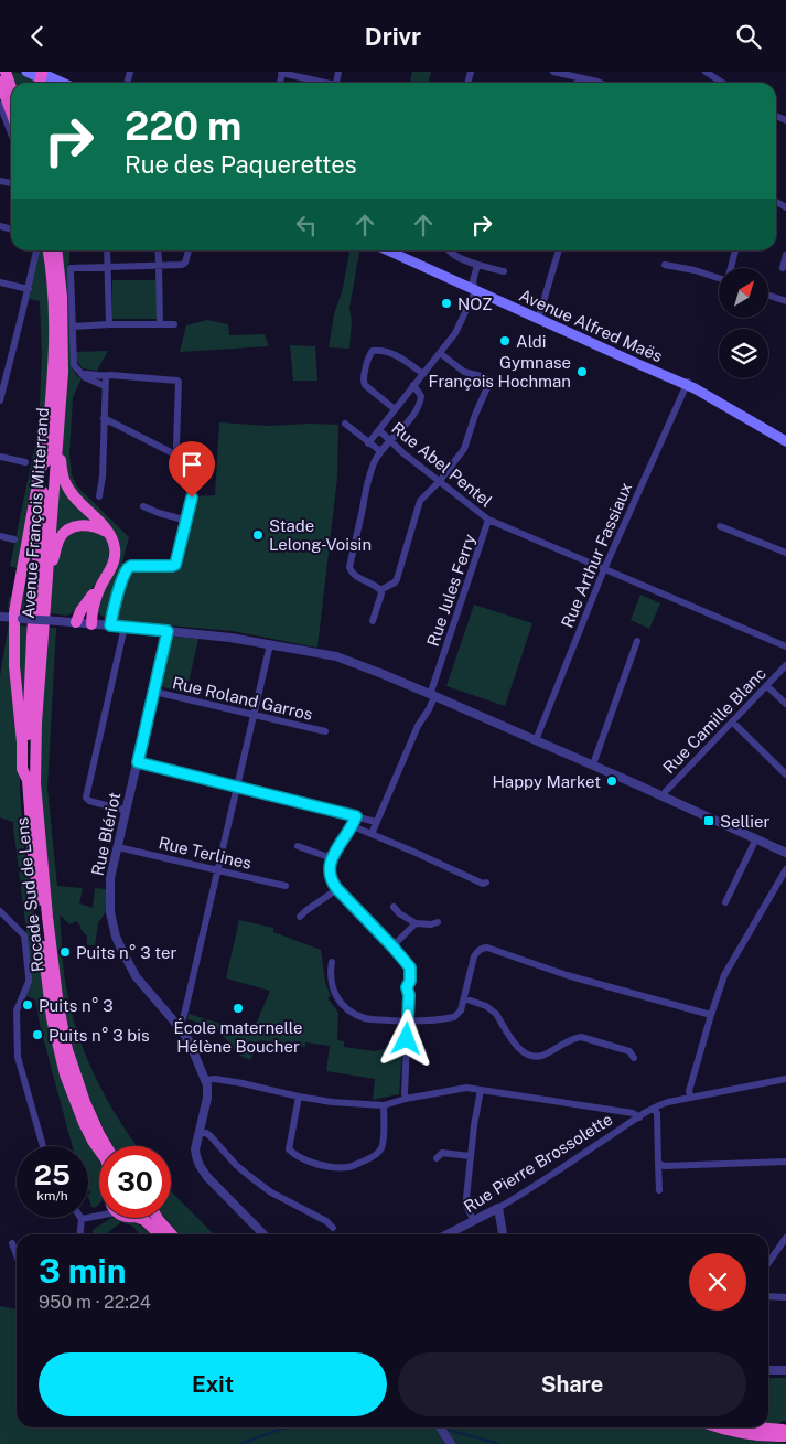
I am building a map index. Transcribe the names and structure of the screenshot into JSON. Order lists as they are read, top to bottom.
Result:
{
  "streets": {
    "highway": ["Avenue François Mitterrand", "Rocade Sud de Lens"],
    "main road": ["Avenue Alfred Maës"],
    "street": [
      "Rue Abel Pentel",
      "Rue Arthur Fassiaux",
      "Rue Jules Ferry",
      "Rue Roland Garros",
      "Rue Camille Blanc",
      "Rue Blériot",
      "Rue Terlines",
      "Rue Pierre Brossolette"
    ]
  },
  "crossings": [
    ["Avenue Alfred Maës", "Rue Arthur Fassiaux"],
    ["Rue Abel Pentel", "Rue Jules Ferry"],
    ["Avenue François Mitterrand", "Rocade Sud de Lens"],
    ["Rue Arthur Fassiaux", "Rue Jules Ferry"],
    ["Rue Roland Garros", "Rue Blériot"],
    ["Rue Blériot", "Rue Terlines"]
  ],
  "places": {
    "other": [
      "NOZ",
      "Aldi",
      "Gymnase François Hochman",
      "Stade Lelong-Voisin",
      "Happy Market",
      "Puits n° 3 ter",
      "Puits n° 3",
      "École maternelle Hélène Boucher",
      "Puits n° 3 bis"
    ],
    "transit": ["Sellier"]
  },
  "north": "top right",
  "page": {
    "header": "Drivr",
    "turn": ["220 m", "Rue des Paquerettes"],
    "speed": "25 km/h",
    "limit": "30",
    "heading": ["3 min", "950 m · 22:24"],
    "buttons": ["Exit", "Share"]
  }
}
